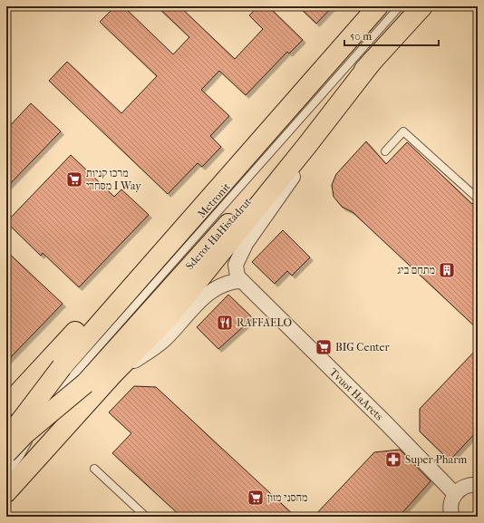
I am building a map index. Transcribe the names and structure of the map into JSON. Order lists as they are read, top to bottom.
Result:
{
  "streets": {
    "highway": ["Sderot HaHistadrut"],
    "street": ["Tvuot HaArets"],
    "lane": ["Metronit"]
  },
  "places": {
    "supermarket": ["מרכז קניות מסחרי I Way", "BIG Center", "מחסני מזון"],
    "building": ["מתחם ביג"],
    "restaurant": ["RAFFAELO"],
    "pharmacy": ["Super-Pharm"]
  },
  "scale_bar": "50 m"
}
